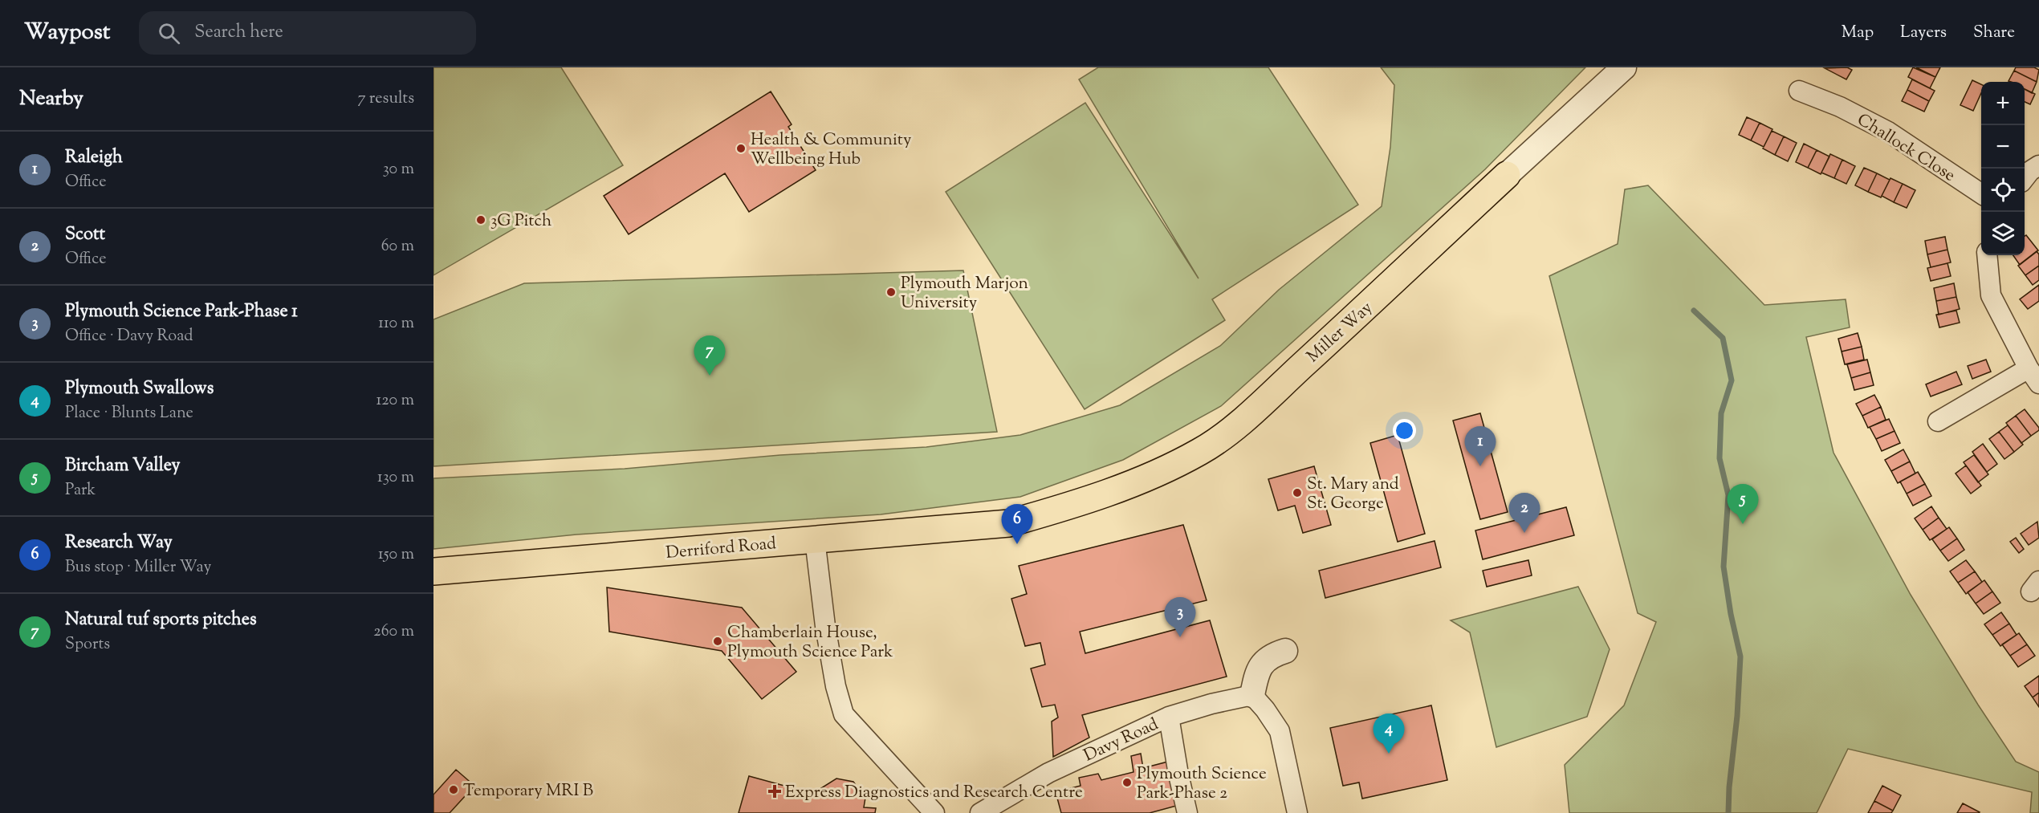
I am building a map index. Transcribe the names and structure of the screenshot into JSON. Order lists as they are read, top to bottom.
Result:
{
  "streets": {
    "main road": ["Miller Way", "Derriford Road"],
    "street": ["Challock Close", "Davy Road"]
  },
  "crossings": [
    ["Miller Way", "Derriford Road"]
  ],
  "places": {
    "other": [
      "Health & Community Wellbeing Hub",
      "3G Pitch",
      "Plymouth Marjon University",
      "St. Mary and St. George",
      "Chamberlain House, Plymouth Science Park",
      "Plymouth Science Park-Phase 2",
      "Temporary MRI B"
    ],
    "health": ["Express Diagnostics and Research Centre"]
  },
  "page": {
    "header": "Waypost",
    "search": "Search here",
    "nav": ["Map", "Layers", "Share"],
    "heading": ["Nearby", "7 results"],
    "map_buttons": ["+", "−"],
    "list": [
      {
        "mark": "1",
        "name": "Raleigh",
        "note": "Office",
        "value": "30 m"
      },
      {
        "mark": "2",
        "name": "Scott",
        "note": "Office",
        "value": "60 m"
      },
      {
        "mark": "3",
        "name": "Plymouth Science Park-Phase 1",
        "note": "Office · Davy Road",
        "value": "110 m"
      },
      {
        "mark": "4",
        "name": "Plymouth Swallows",
        "note": "Place · Blunts Lane",
        "value": "120 m"
      },
      {
        "mark": "5",
        "name": "Bircham Valley",
        "note": "Park",
        "value": "130 m"
      },
      {
        "mark": "6",
        "name": "Research Way",
        "note": "Bus stop · Miller Way",
        "value": "150 m"
      },
      {
        "mark": "7",
        "name": "Natural tuf sports pitches",
        "note": "Sports",
        "value": "260 m"
      }
    ],
    "pins": [
      "7",
      "1",
      "5",
      "2",
      "6",
      "3",
      "4"
    ]
  }
}
